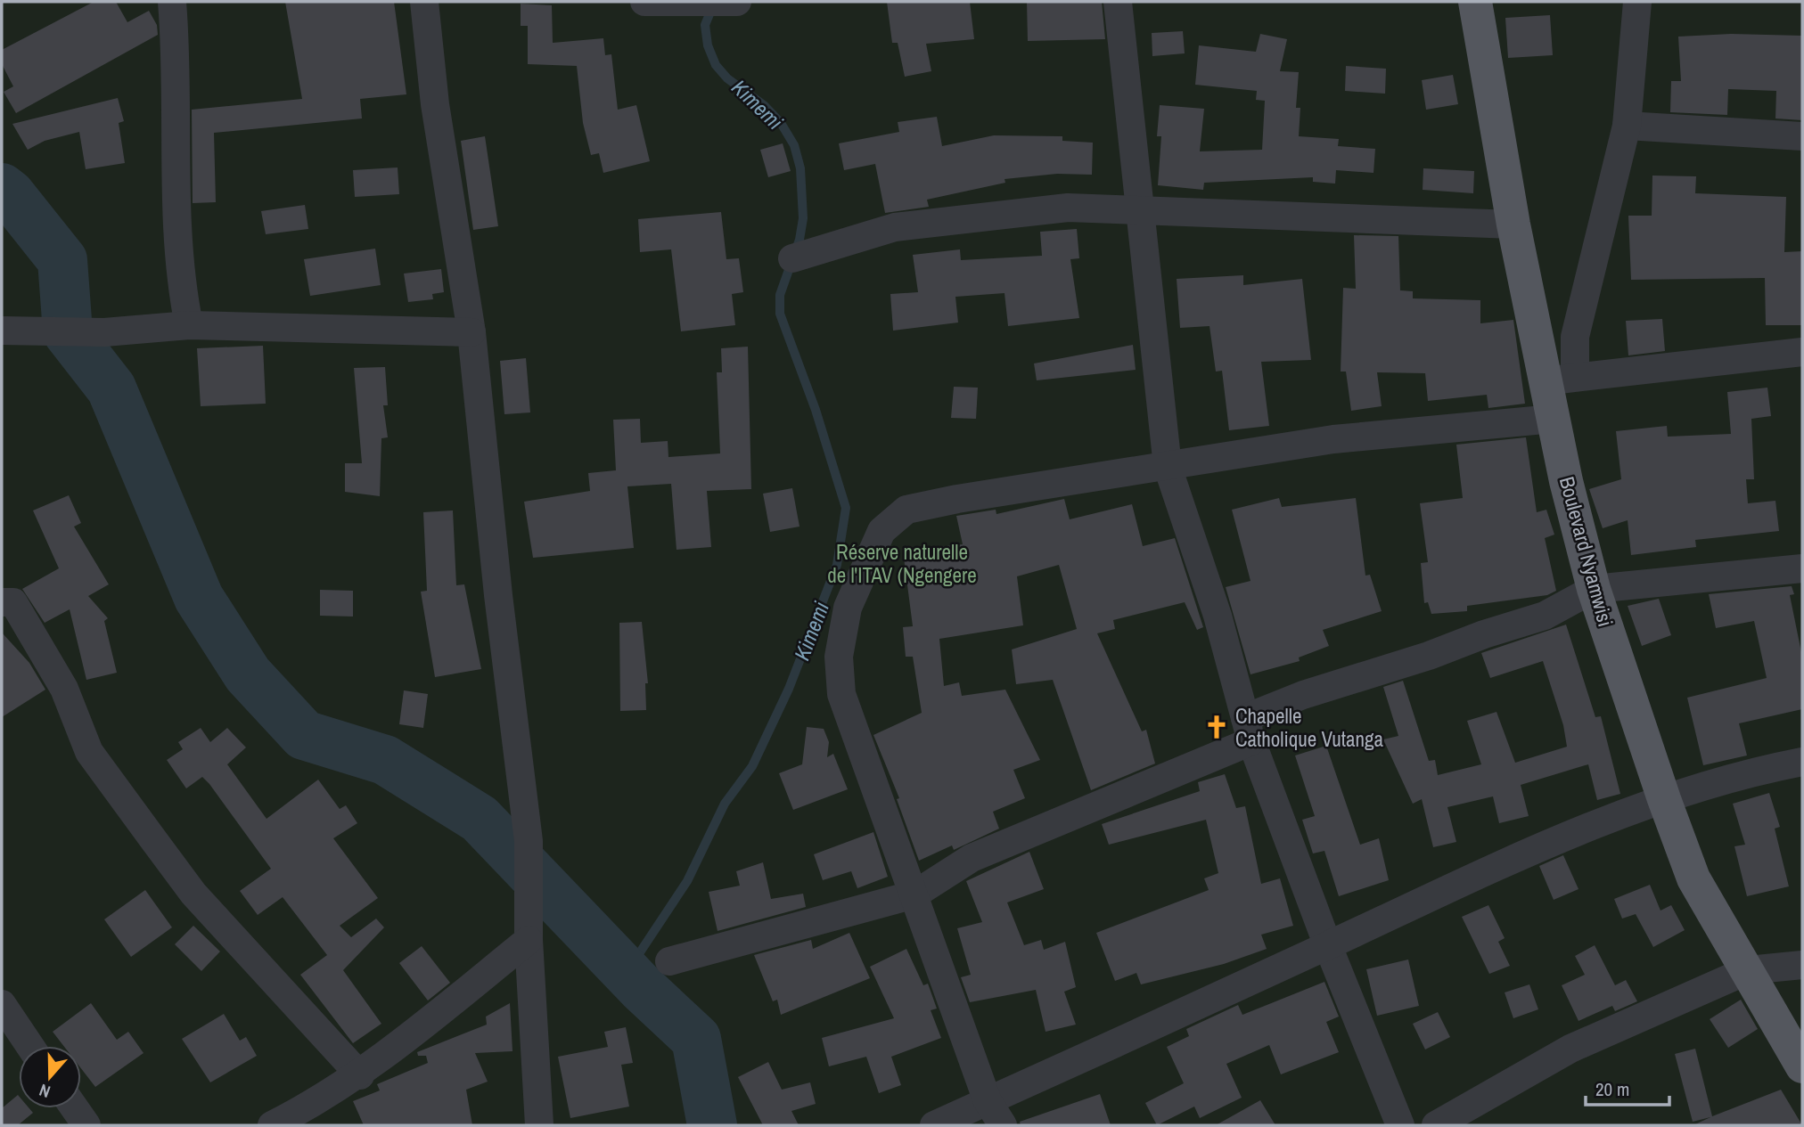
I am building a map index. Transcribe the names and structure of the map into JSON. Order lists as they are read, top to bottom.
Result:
{
  "streets": {
    "main road": ["Boulevard Nyamwisi"]
  },
  "water": ["Kimemi"],
  "parks": ["Réserve naturelle de l'ITAV (Ngengere"],
  "places": {
    "church": ["Chapelle Catholique Vutanga"]
  },
  "scale_bar": "20 m",
  "north": "bottom"
}
